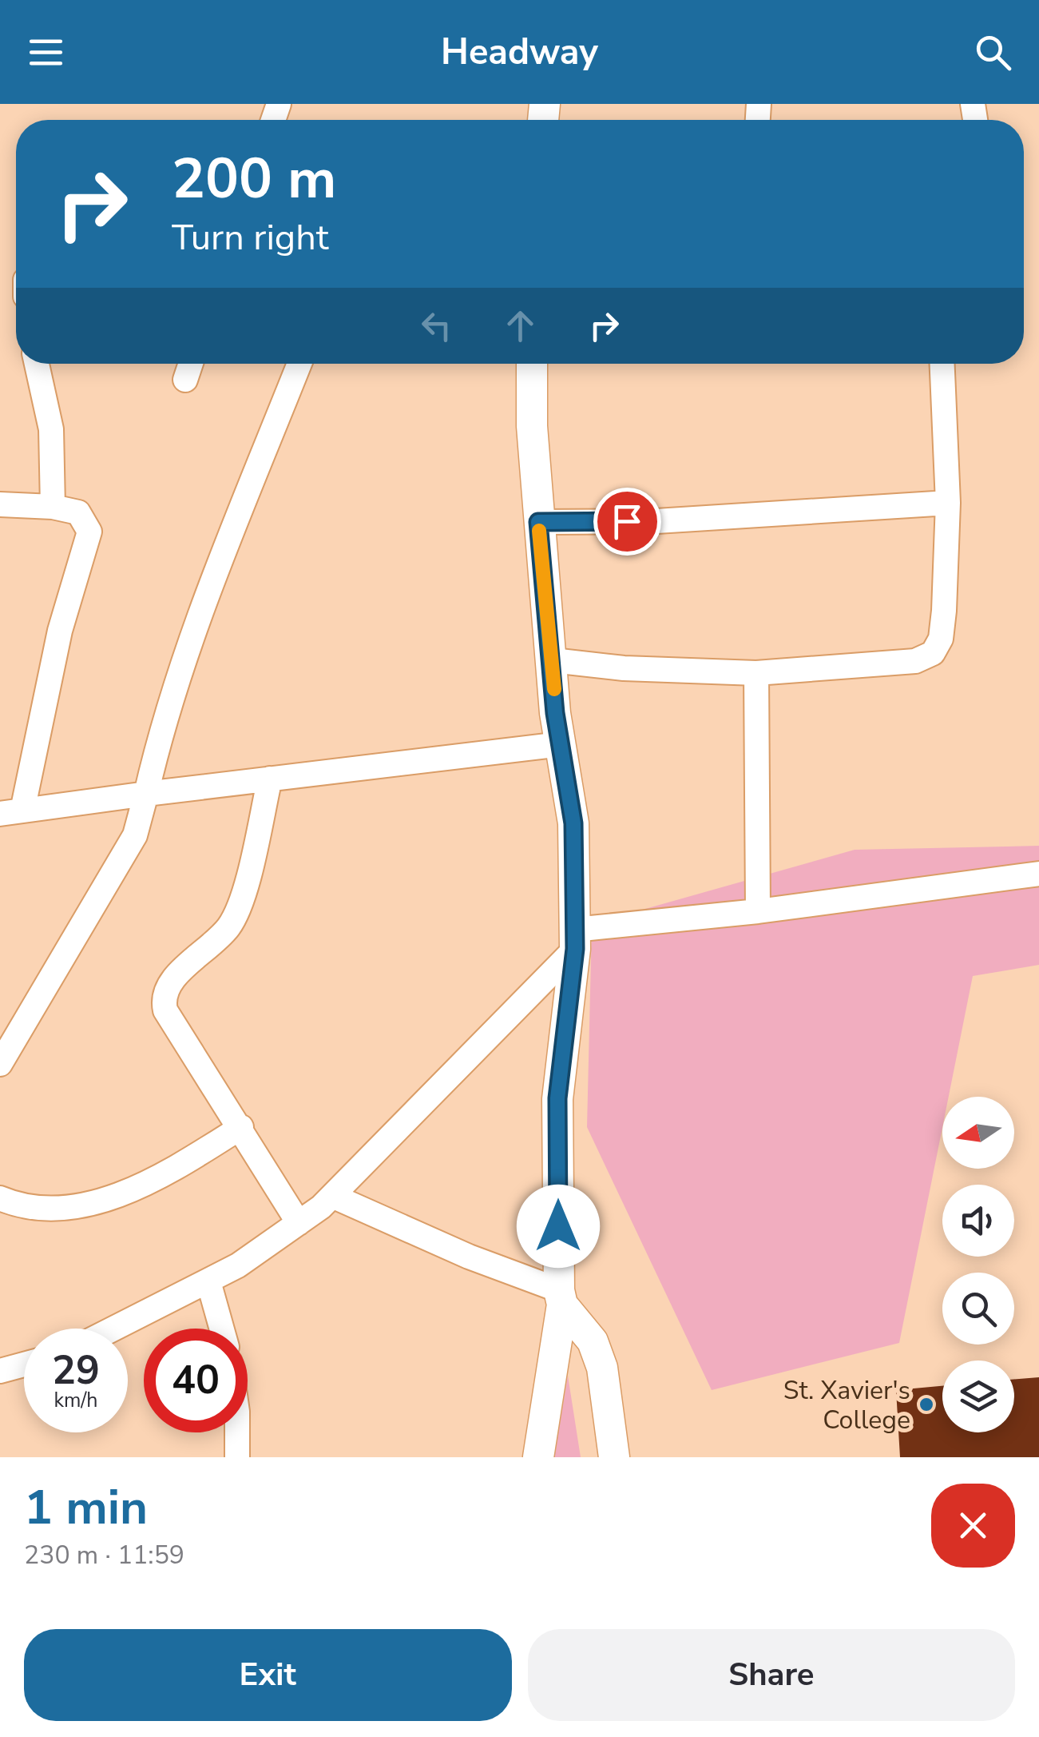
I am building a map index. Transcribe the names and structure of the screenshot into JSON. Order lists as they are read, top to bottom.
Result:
{
  "places": ["St. Xavier's College"],
  "north": "left",
  "page": {
    "header": "Headway",
    "turn": ["200 m", "Turn right"],
    "speed": "29 km/h",
    "limit": "40",
    "heading": ["1 min", "230 m · 11:59"],
    "buttons": ["Exit", "Share"]
  }
}
